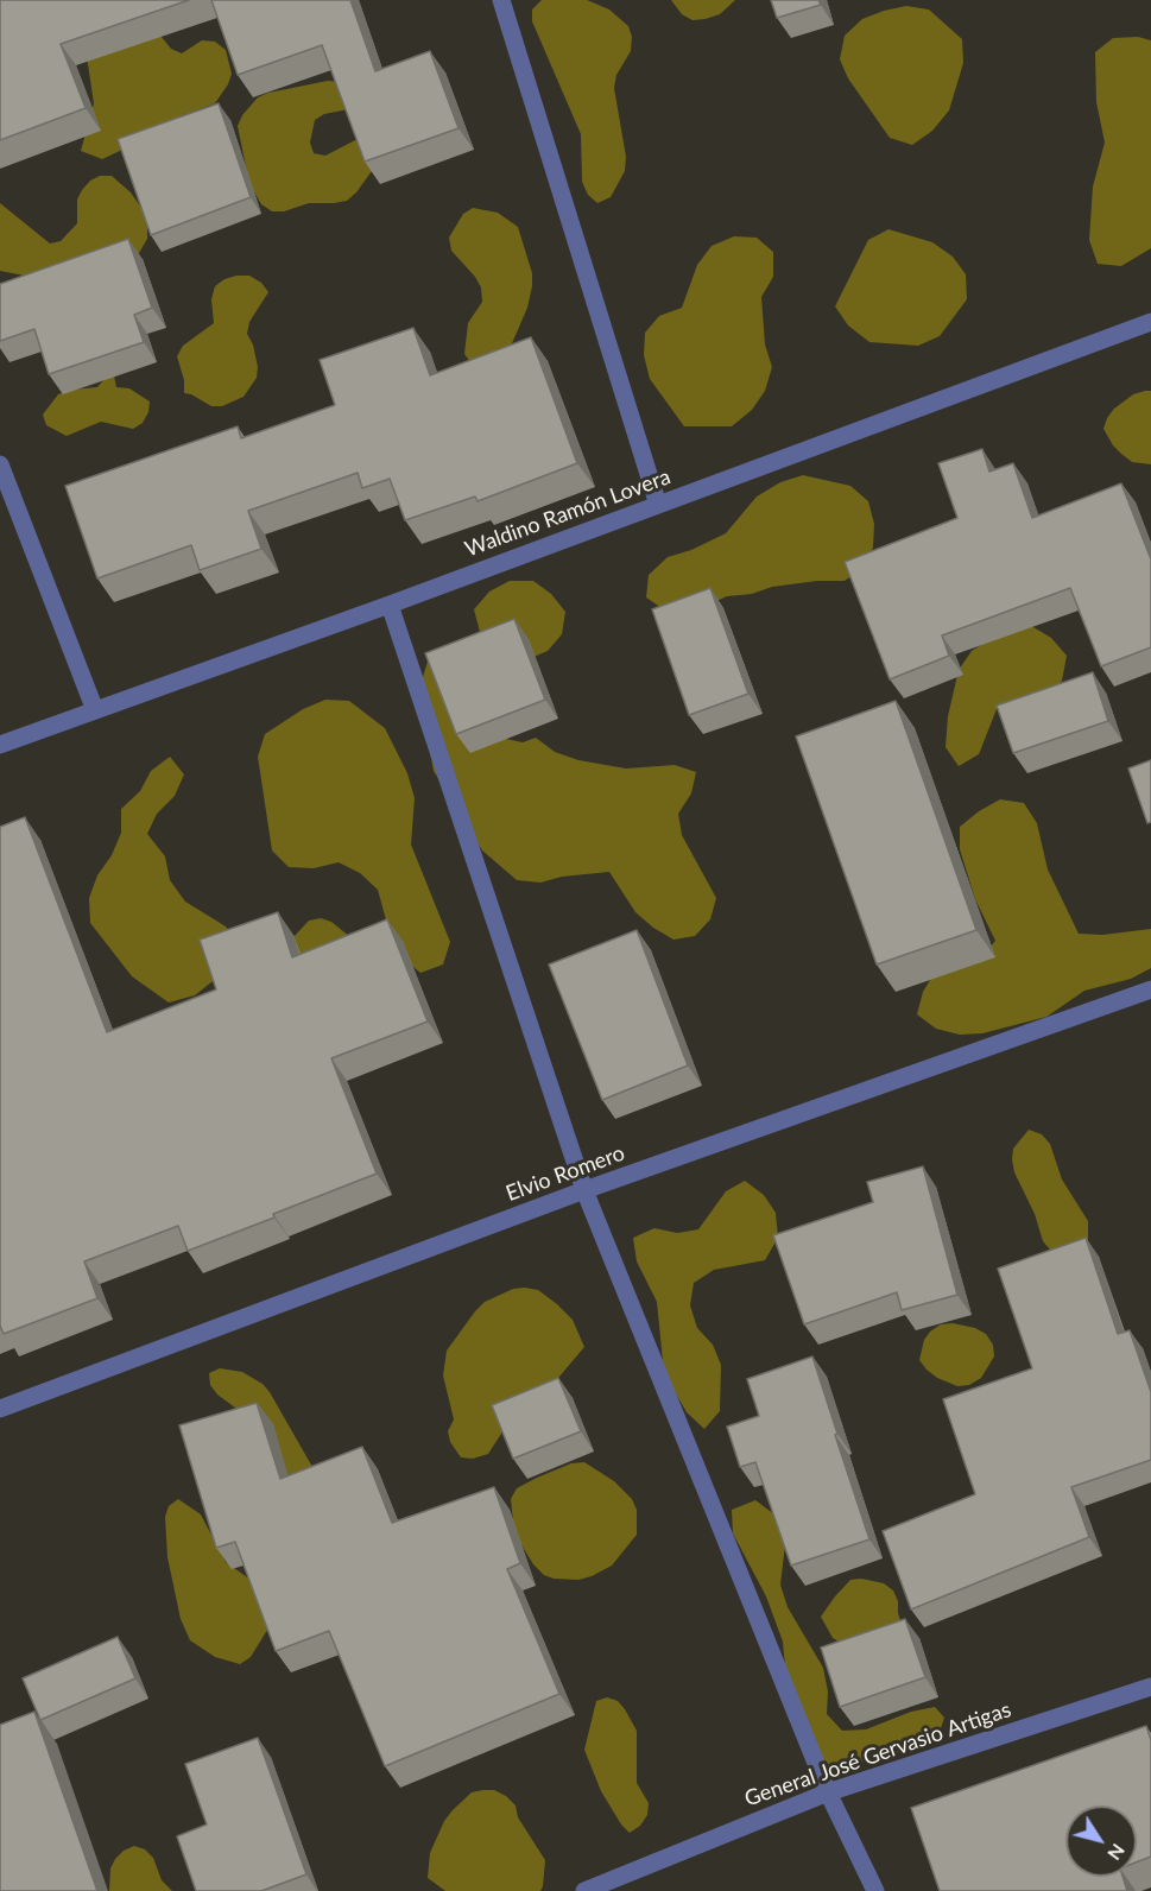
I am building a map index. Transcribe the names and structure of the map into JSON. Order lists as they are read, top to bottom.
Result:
{
  "streets": {
    "street": ["Waldino Ramón Lovera", "Elvio Romero", "General José Gervasio Artigas"]
  },
  "north": "bottom right"
}
